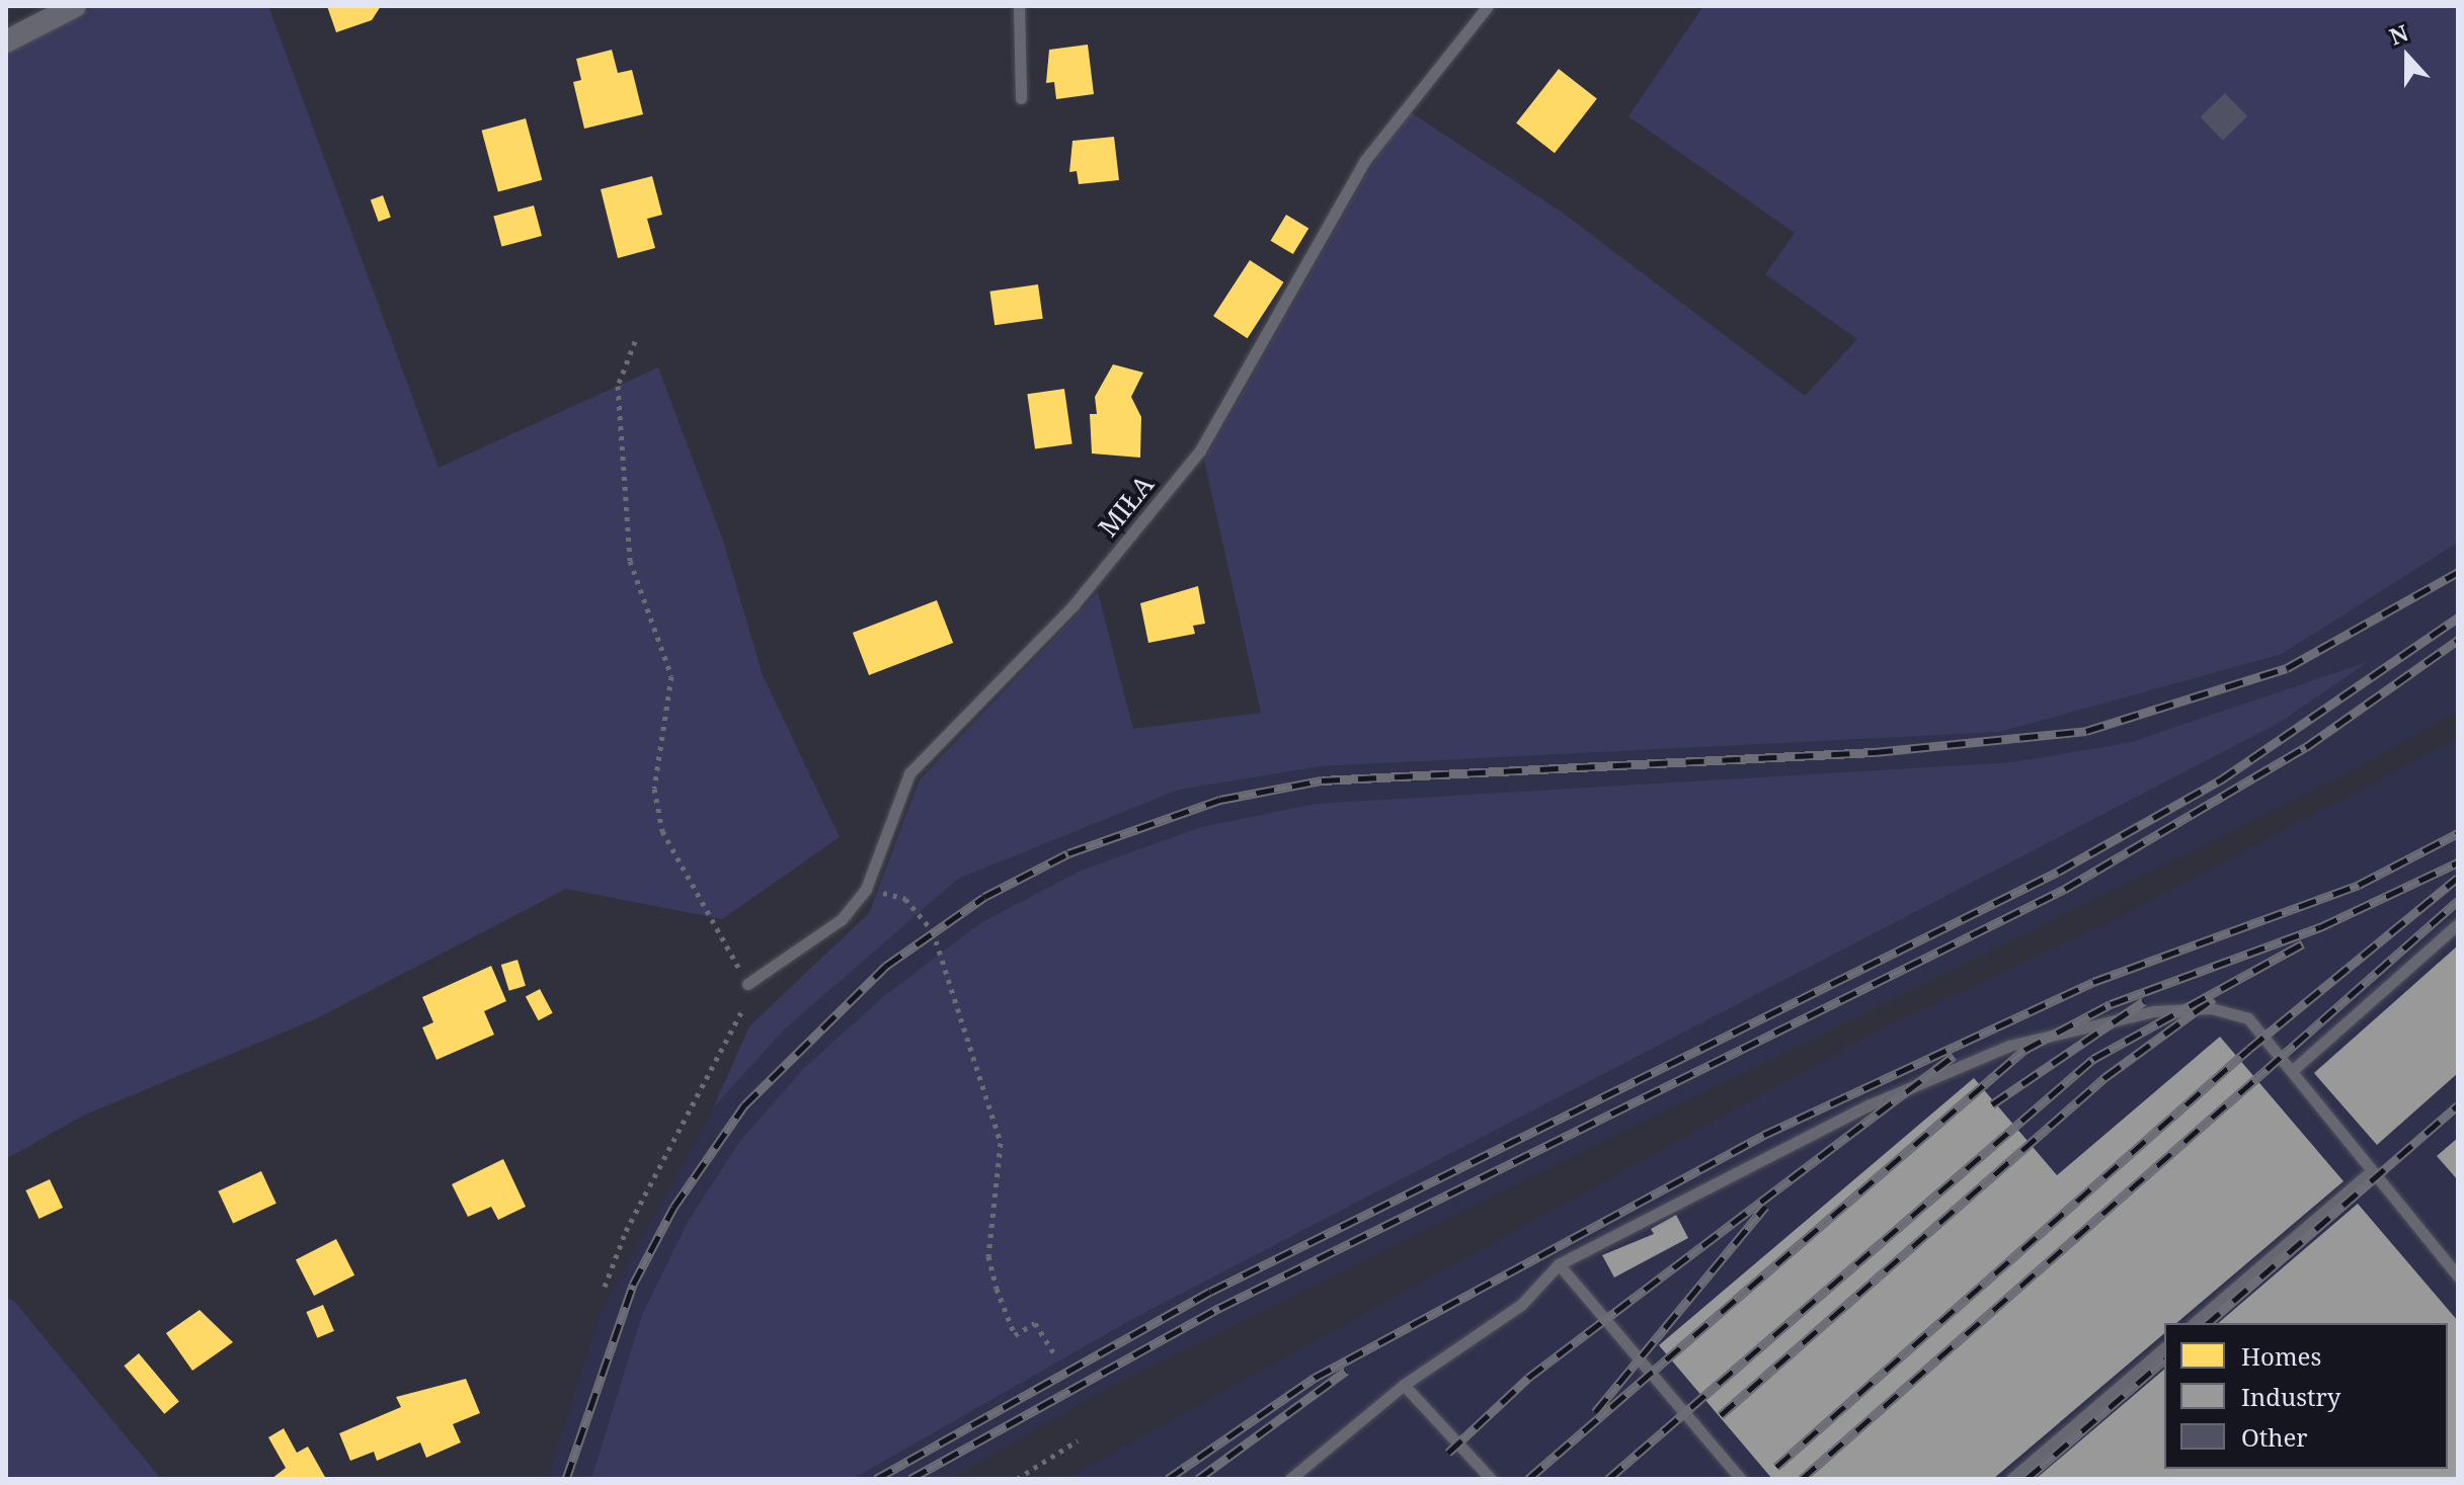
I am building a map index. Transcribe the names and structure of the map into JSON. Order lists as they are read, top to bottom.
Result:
{
  "streets": {
    "lane": ["MIŁA"]
  },
  "legend": ["Homes", "Industry", "Other"],
  "north": "top"
}
